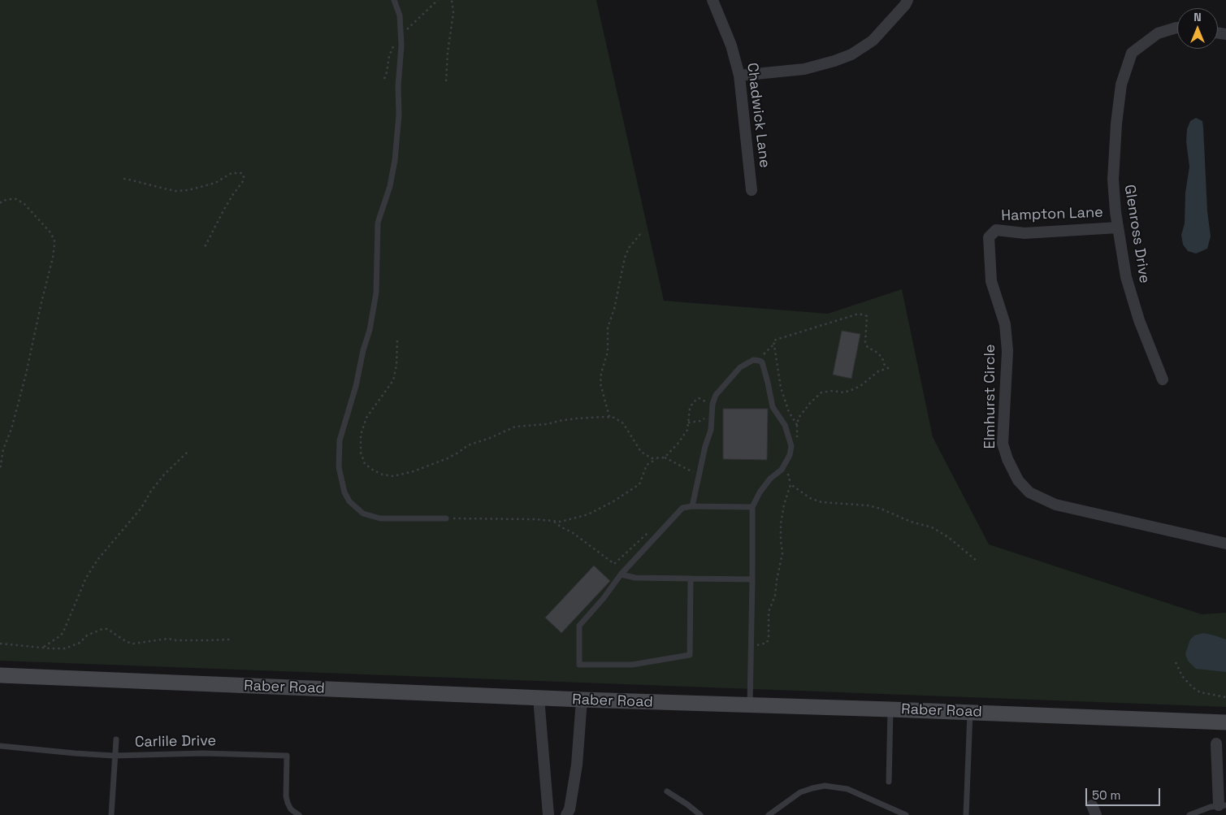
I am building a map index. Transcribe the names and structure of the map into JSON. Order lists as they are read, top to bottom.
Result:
{
  "streets": {
    "street": [
      "Chadwick Lane",
      "Hampton Lane",
      "Glenross Drive",
      "Elmhurst Circle",
      "Raber Road"
    ],
    "lane": ["Carlile Drive"]
  },
  "crossings": [
    ["Hampton Lane", "Glenross Drive"],
    ["Hampton Lane", "Elmhurst Circle"]
  ],
  "scale_bar": "50 m",
  "north": "top"
}
